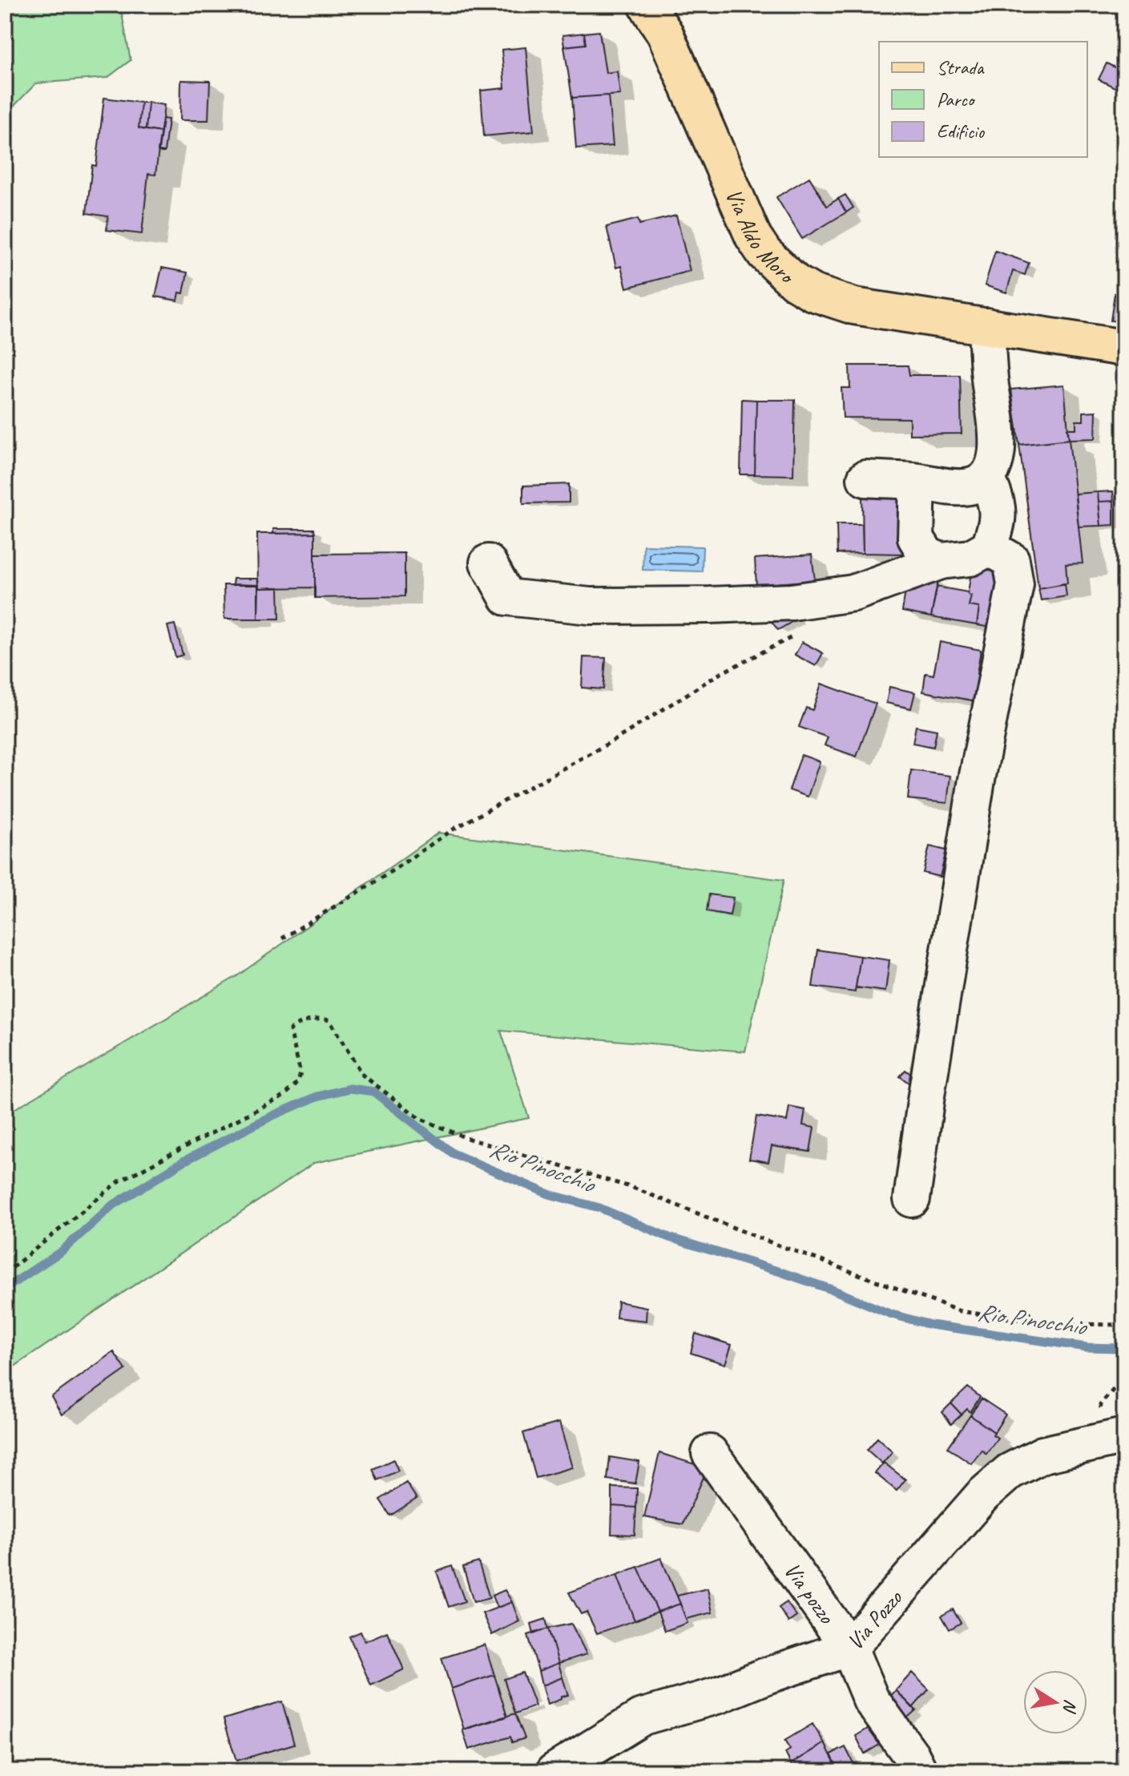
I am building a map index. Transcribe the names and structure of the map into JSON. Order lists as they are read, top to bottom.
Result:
{
  "streets": {
    "main road": ["Via Aldo Moro"],
    "street": ["Via pozzo", "Via Pozzo"]
  },
  "crossings": [
    ["Via pozzo", "Via Pozzo"]
  ],
  "water": ["Rio Pinocchio"],
  "legend": ["Strada", "Parco", "Edificio"],
  "north": "right"
}
